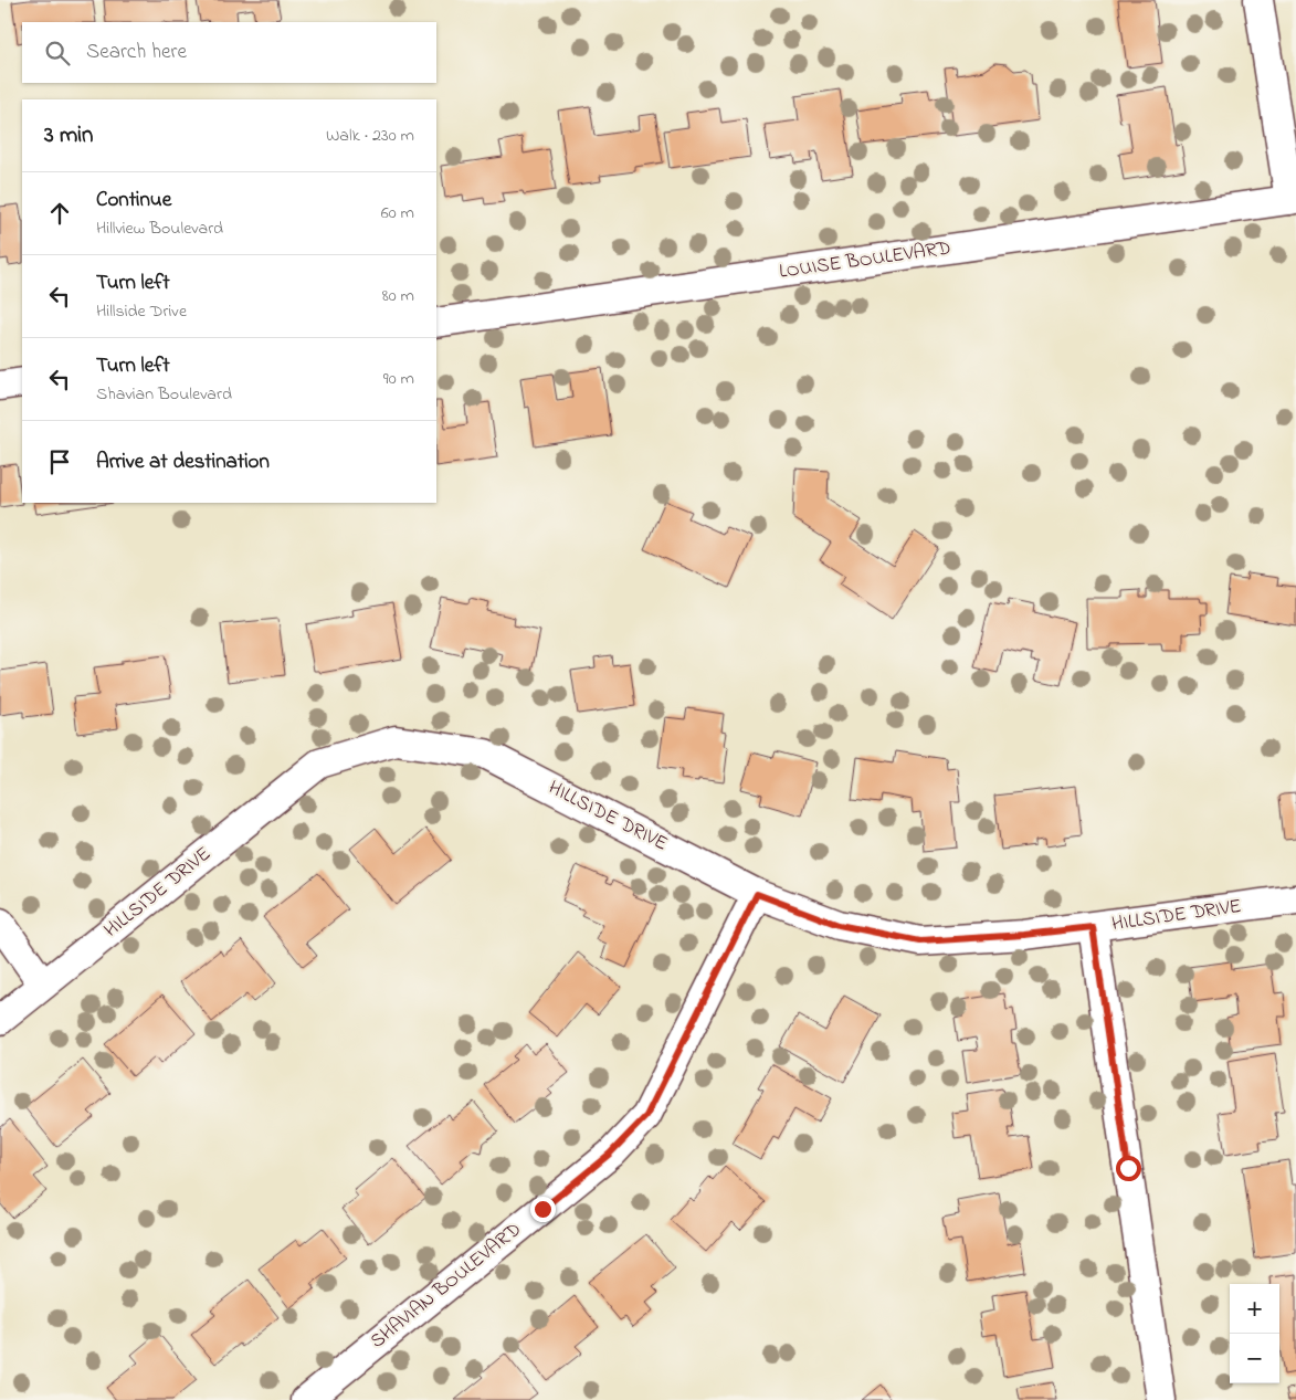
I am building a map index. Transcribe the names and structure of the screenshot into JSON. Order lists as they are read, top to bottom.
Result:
{
  "streets": {
    "street": ["LOUISE BOULEVARD", "HILLSIDE DRIVE", "SHAVIAN BOULEVARD"]
  },
  "crossings": [
    ["HILLSIDE DRIVE", "SHAVIAN BOULEVARD"]
  ],
  "page": {
    "search": "Search here",
    "heading": ["3 min", "Walk · 230 m"],
    "list": [
      ["Continue", "Hillview Boulevard", "60 m"],
      ["Turn left", "Hillside Drive", "80 m"],
      ["Turn left", "Shavian Boulevard", "90 m"],
      "Arrive at destination"
    ],
    "map_buttons": ["+", "−"]
  }
}
